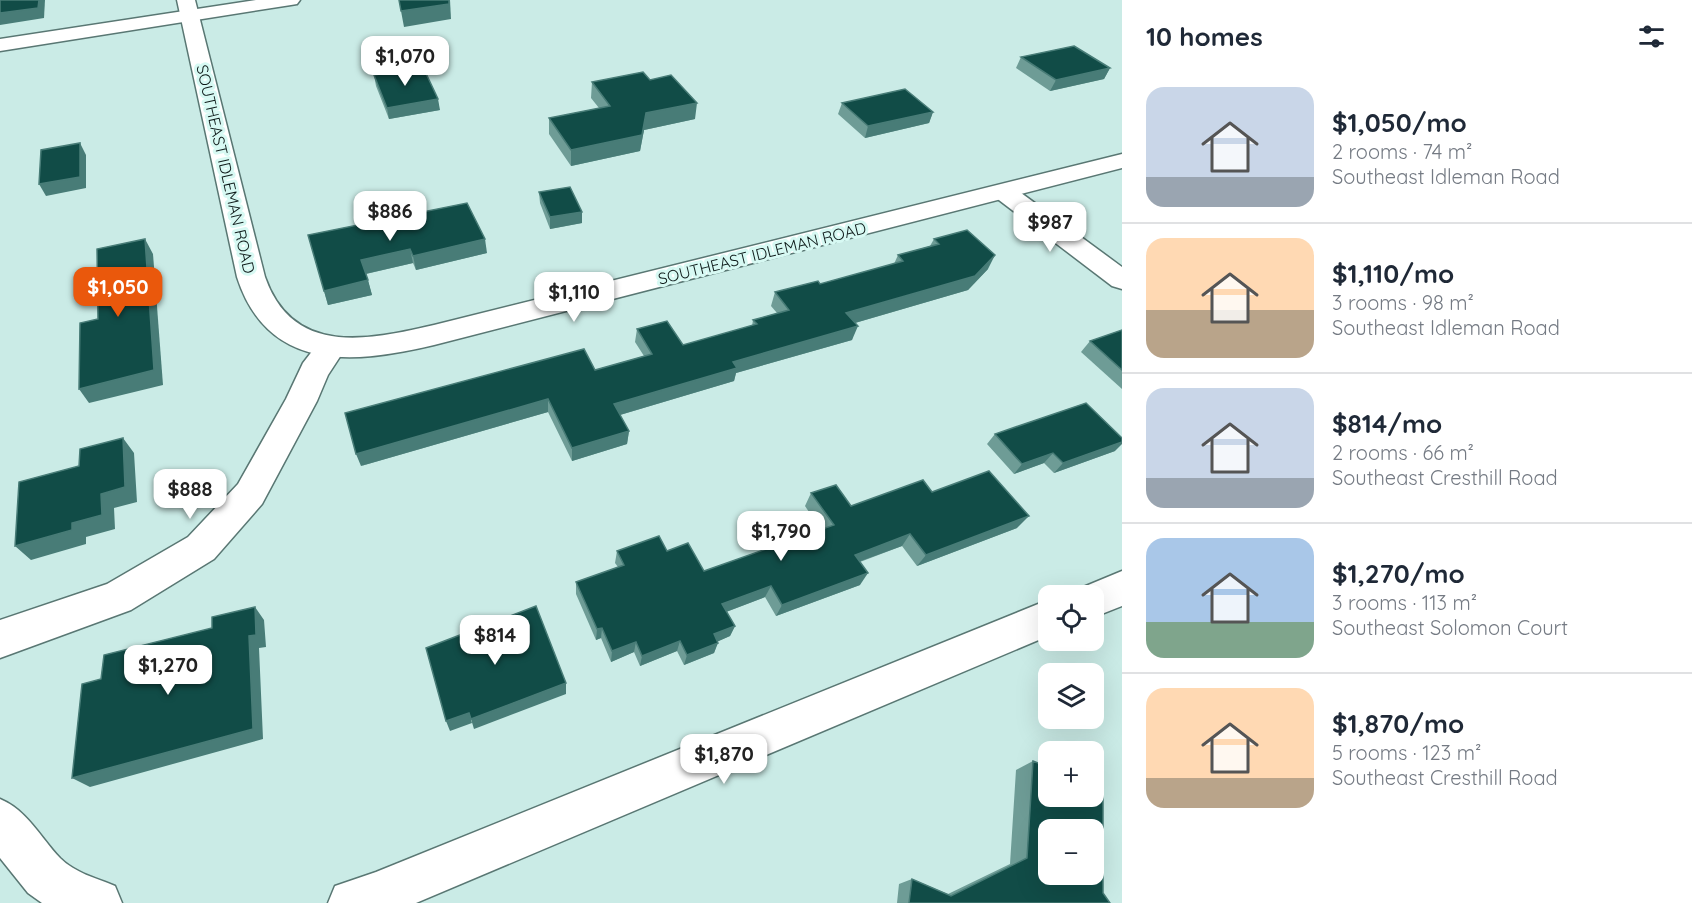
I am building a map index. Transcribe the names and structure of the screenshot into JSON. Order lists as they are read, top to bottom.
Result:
{
  "streets": {
    "main road": ["SOUTHEAST IDLEMAN ROAD"]
  },
  "page": {
    "heading": "10 homes",
    "price": [
      "$1,070",
      "$886",
      "$987",
      "$1,050",
      "$1,110",
      "$888",
      "$1,790",
      "$814",
      "$1,270",
      "$1,870"
    ],
    "list": [
      {
        "name": "$1,050/mo",
        "note": "2 rooms · 74 m² · Southeast Idleman Road"
      },
      {
        "name": "$1,110/mo",
        "note": "3 rooms · 98 m² · Southeast Idleman Road"
      },
      {
        "name": "$814/mo",
        "note": "2 rooms · 66 m² · Southeast Cresthill Road"
      },
      {
        "name": "$1,270/mo",
        "note": "3 rooms · 113 m² · Southeast Solomon Court"
      },
      {
        "name": "$1,870/mo",
        "note": "5 rooms · 123 m² · Southeast Cresthill Road"
      }
    ],
    "map_buttons": ["+", "−"]
  }
}
